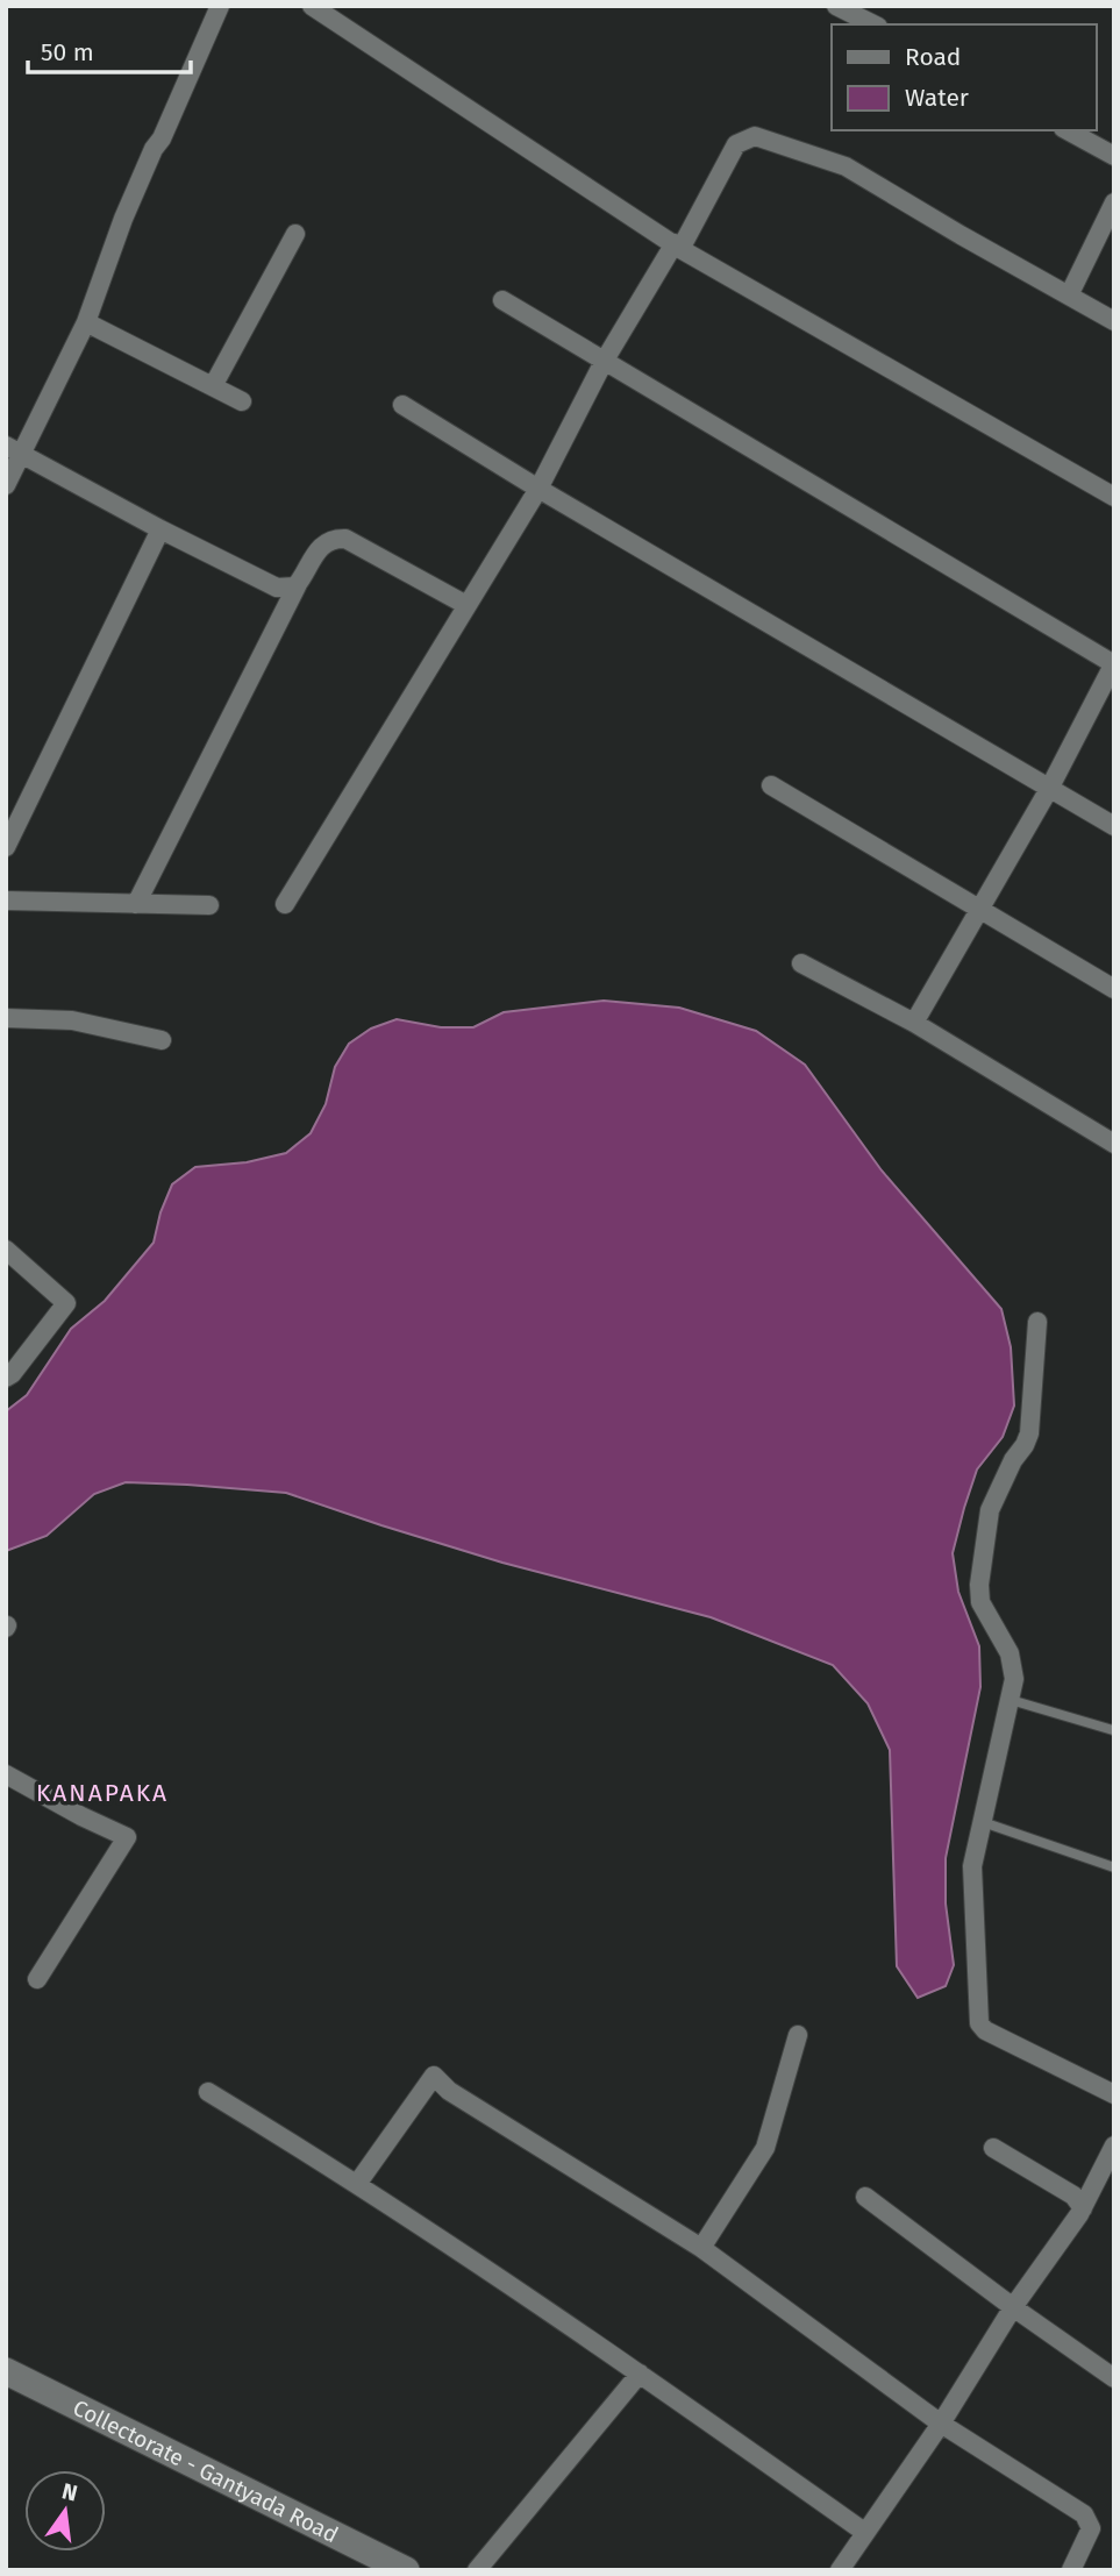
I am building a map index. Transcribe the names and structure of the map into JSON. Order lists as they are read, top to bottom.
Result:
{
  "streets": {
    "street": ["Collectorate - Gantyada Road"]
  },
  "districts": ["KANAPAKA"],
  "legend": ["Road", "Water"],
  "scale_bar": "50 m",
  "north": "top"
}
